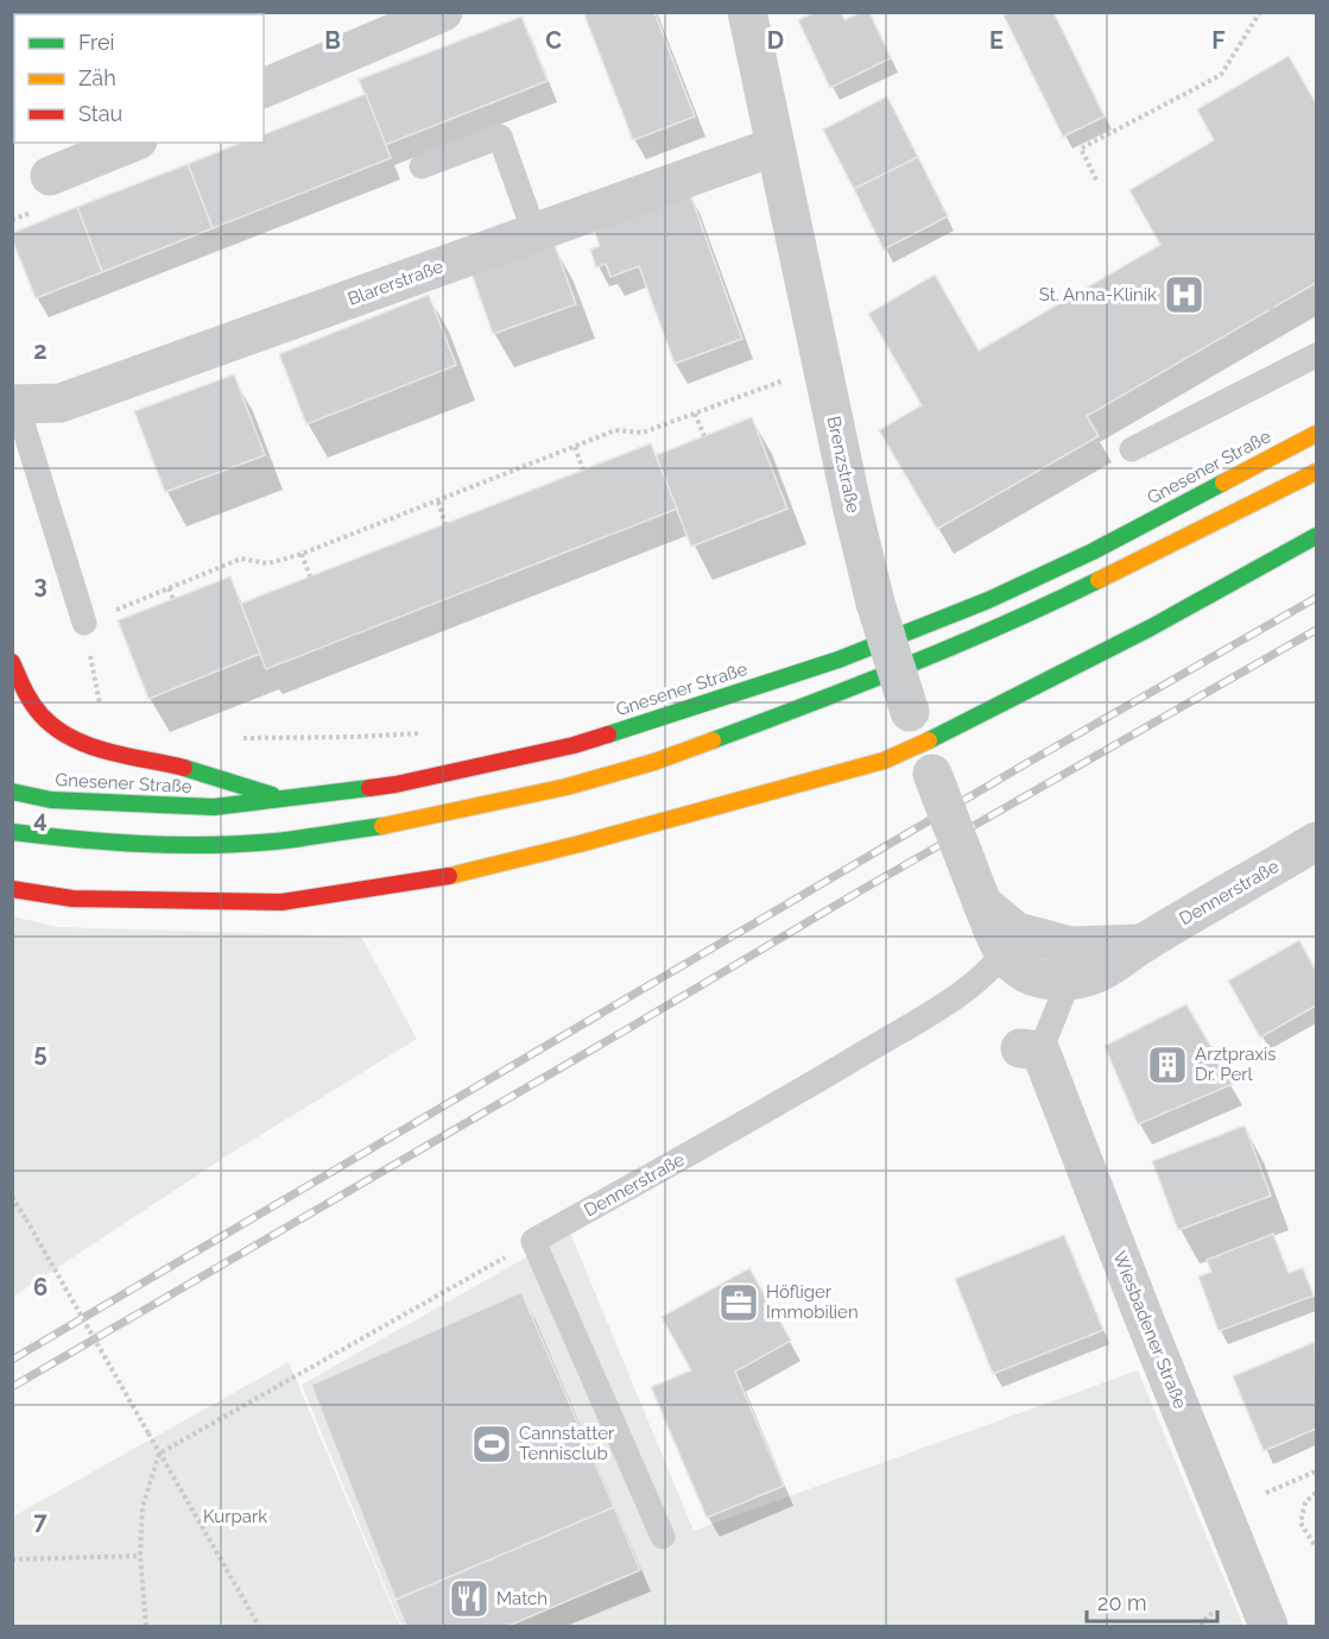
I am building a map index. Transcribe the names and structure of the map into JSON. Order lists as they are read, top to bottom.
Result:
{
  "streets": {
    "main road": ["Gnesener Straße"],
    "street": [
      "Blarerstraße",
      "Brenzstraße",
      "Dennerstraße",
      "Wiesbadener Straße"
    ]
  },
  "crossings": [
    ["Blarerstraße", "Brenzstraße"],
    ["Brenzstraße", "Dennerstraße"]
  ],
  "parks": ["Kurpark"],
  "places": {
    "hospital": ["St. Anna-Klinik"],
    "building": ["Arztpraxis Dr. Perl"],
    "office": ["Höfliger Immobilien"],
    "sports": ["Cannstatter Tennisclub"],
    "restaurant": ["Match"]
  },
  "legend": ["Frei", "Zäh", "Stau"],
  "scale_bar": "20 m",
  "grid": {
    "columns": [
      "B",
      "C",
      "D",
      "E",
      "F"
    ],
    "rows": [
      "2",
      "3",
      "4",
      "5",
      "6",
      "7"
    ]
  }
}
